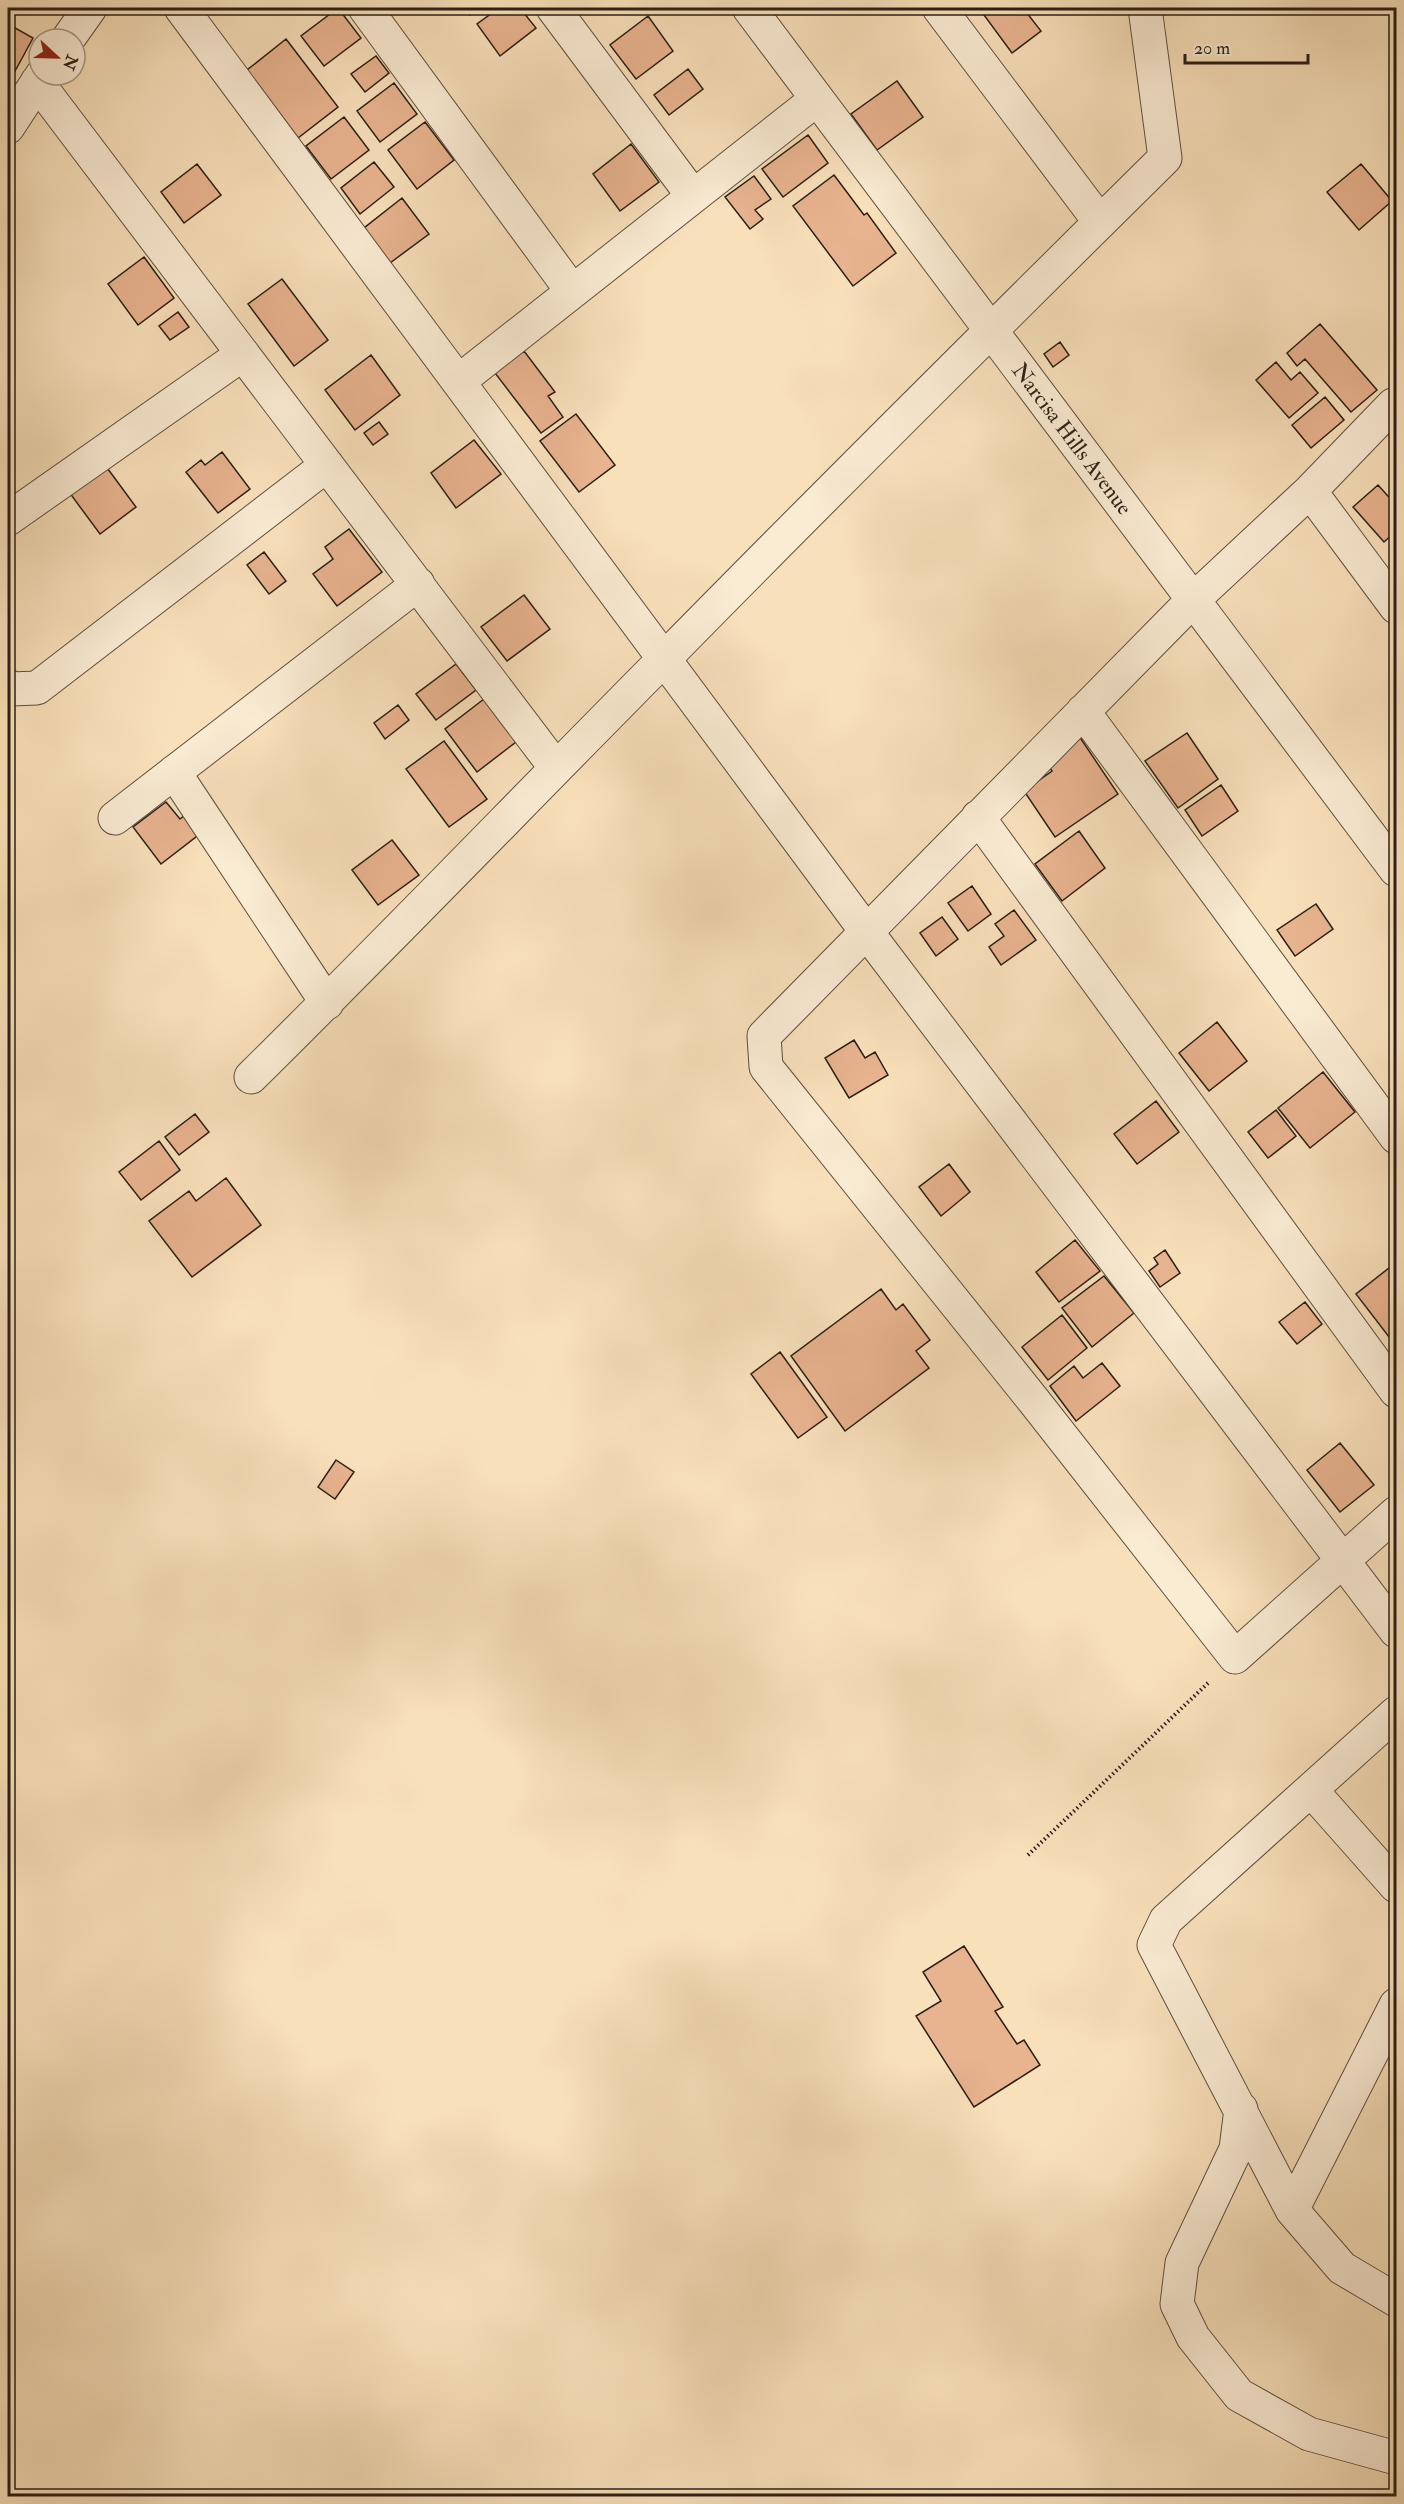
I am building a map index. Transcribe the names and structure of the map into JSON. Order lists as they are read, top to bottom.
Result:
{
  "streets": {
    "street": ["Narcisa Hills Avenue"]
  },
  "scale_bar": "20 m",
  "north": "right"
}
